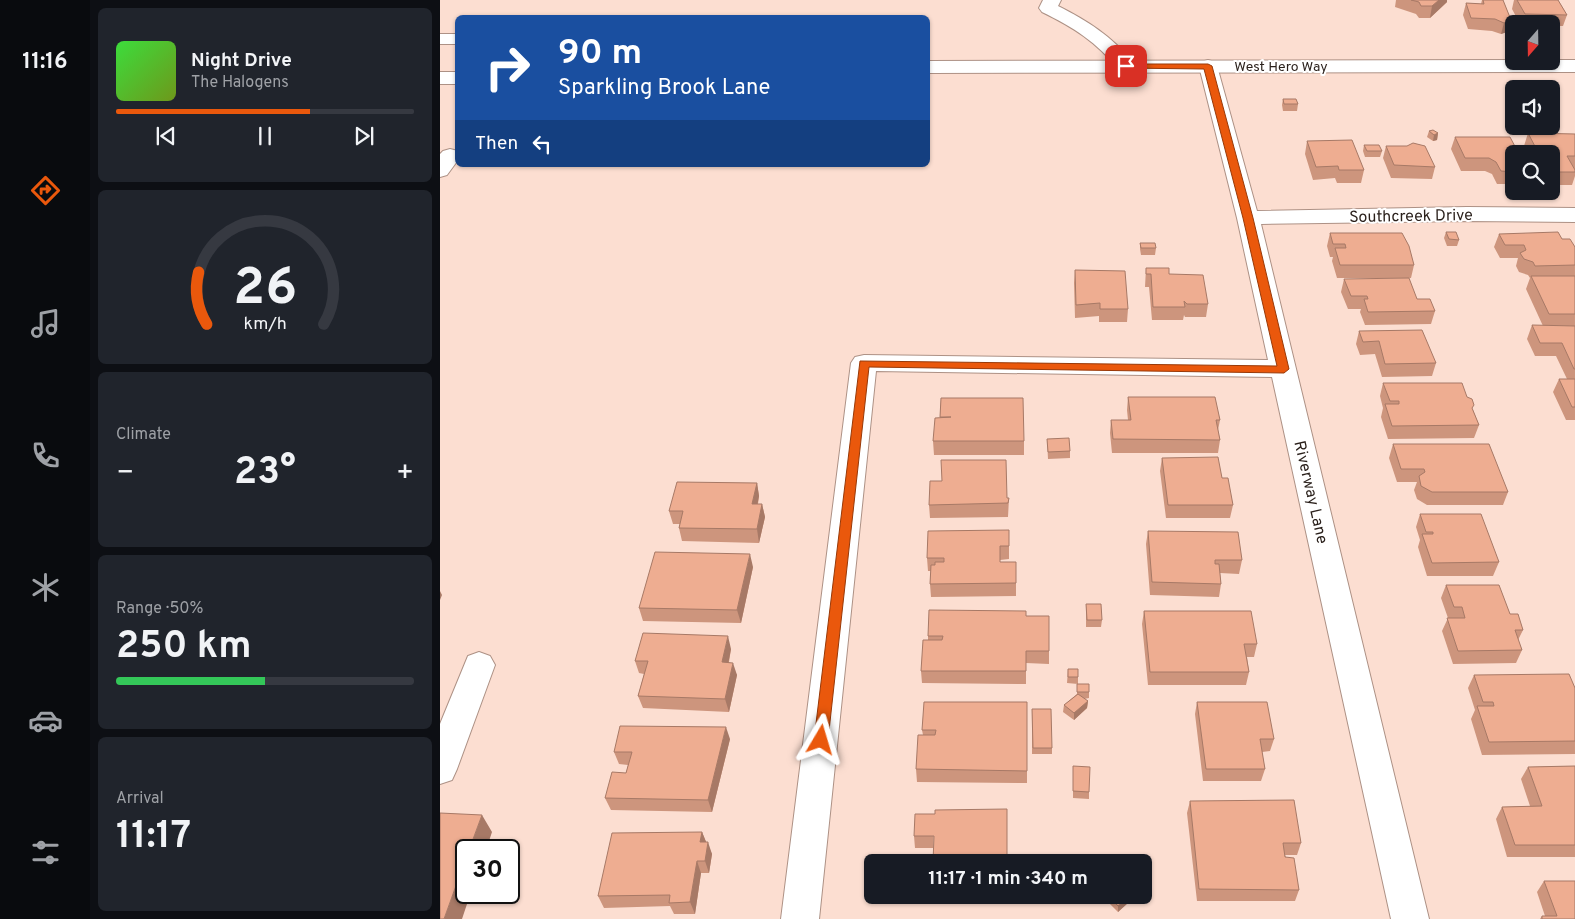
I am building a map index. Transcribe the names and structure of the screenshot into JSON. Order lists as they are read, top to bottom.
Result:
{
  "streets": {
    "street": ["West Hero Way", "Southcreek Drive", "Riverway Lane"]
  },
  "crossings": [
    ["West Hero Way", "Riverway Lane"],
    ["Southcreek Drive", "Riverway Lane"]
  ],
  "north": "bottom",
  "page": {
    "tabs": "11:16",
    "turn": ["90 m", "Sparkling Brook Lane"],
    "song": ["Night Drive", "The Halogens"],
    "then": "Then",
    "tile": [
      "Climate",
      ["Range · 50%", "250 km"],
      ["Arrival", "11:17"]
    ],
    "heat": ["−", "23°", "+"],
    "limit": "30",
    "trip": "11:17 · 1 min · 340 m",
    "gauge": ["26", "km/h"]
  }
}
